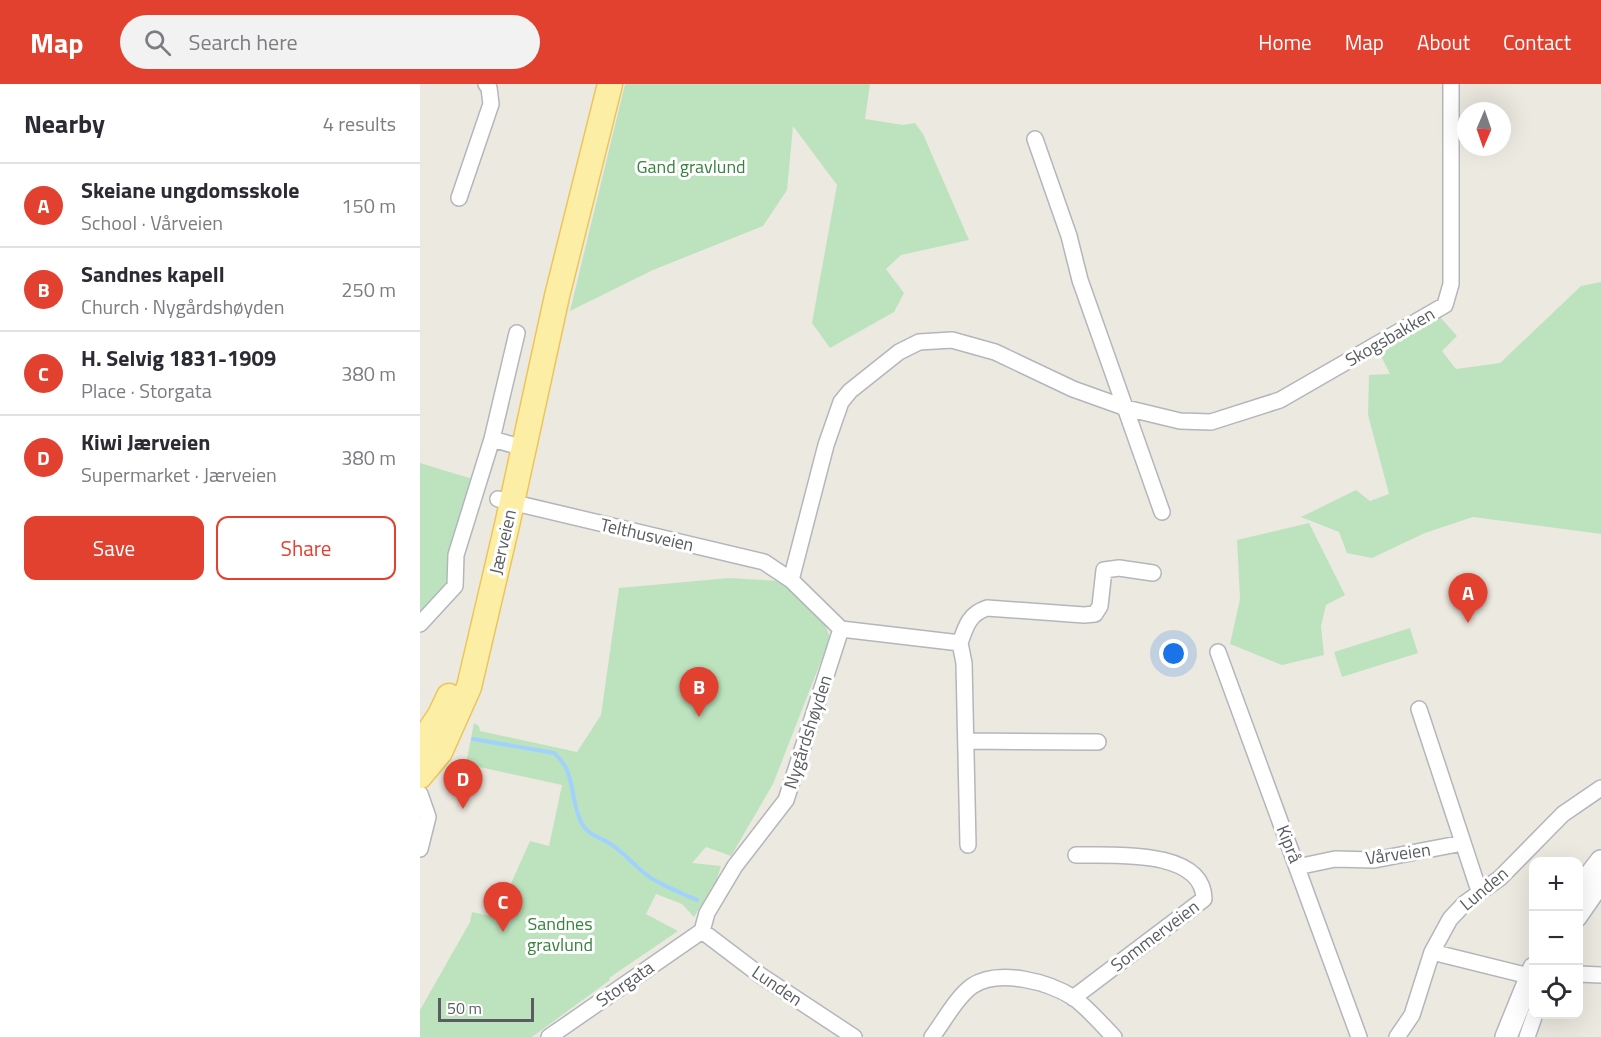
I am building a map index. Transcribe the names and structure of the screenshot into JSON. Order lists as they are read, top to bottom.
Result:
{
  "streets": {
    "main road": ["Jærveien"],
    "street": [
      "Skogsbakken",
      "Telthusveien",
      "Nygårdshøyden",
      "Kiprå",
      "Vårveien",
      "Lunden",
      "Sommerveien",
      "Storgata"
    ]
  },
  "crossings": [
    ["Skogsbakken", "Telthusveien"],
    ["Telthusveien", "Jærveien"],
    ["Telthusveien", "Nygårdshøyden"],
    ["Nygårdshøyden", "Lunden"],
    ["Nygårdshøyden", "Storgata"],
    ["Kiprå", "Vårveien"],
    ["Lunden", "Storgata"]
  ],
  "parks": ["Gand gravlund", "Sandnes gravlund"],
  "scale_bar": "50 m",
  "north": "bottom",
  "page": {
    "header": "Map",
    "search": "Search here",
    "nav": [
      "Home",
      "Map",
      "About",
      "Contact"
    ],
    "heading": ["Nearby", "4 results"],
    "list": [
      {
        "mark": "A",
        "name": "Skeiane ungdomsskole",
        "note": "School · Vårveien",
        "value": "150 m"
      },
      {
        "mark": "B",
        "name": "Sandnes kapell",
        "note": "Church · Nygårdshøyden",
        "value": "250 m"
      },
      {
        "mark": "C",
        "name": "H. Selvig 1831-1909",
        "note": "Place · Storgata",
        "value": "380 m"
      },
      {
        "mark": "D",
        "name": "Kiwi Jærveien",
        "note": "Supermarket · Jærveien",
        "value": "380 m"
      }
    ],
    "buttons": ["Save", "Share"],
    "pins": [
      "A",
      "B",
      "D",
      "C"
    ],
    "map_buttons": ["+", "−"],
    "scale": "50 m"
  }
}
